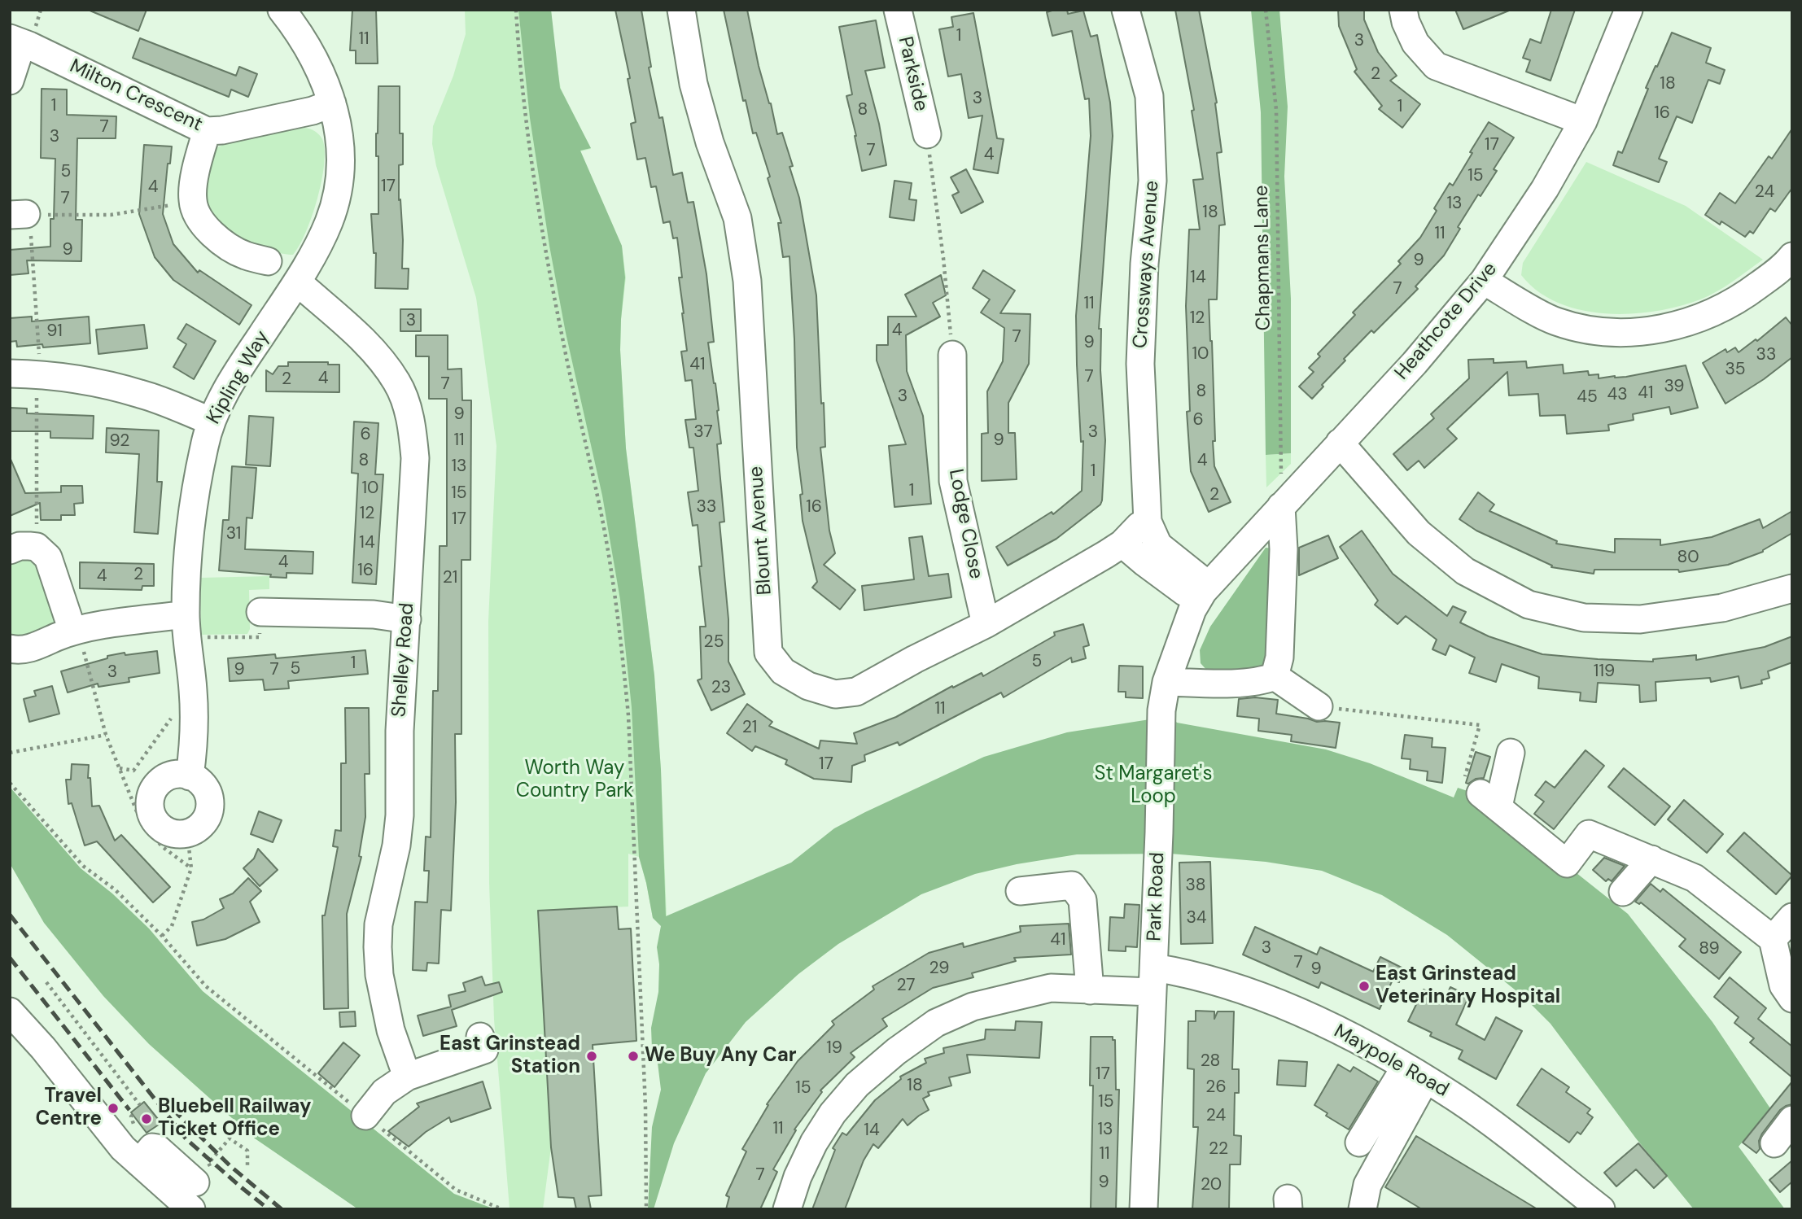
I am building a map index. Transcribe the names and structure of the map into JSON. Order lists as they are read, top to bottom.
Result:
{
  "streets": {
    "street": [
      "Parkside",
      "Milton Crescent",
      "Crossways Avenue",
      "Heathcote Drive",
      "Kipling Way",
      "Lodge Close",
      "Blount Avenue",
      "Shelley Road",
      "Park Road",
      "Maypole Road"
    ],
    "path": ["Chapmans Lane"]
  },
  "crossings": [
    ["Milton Crescent", "Kipling Way"],
    ["Chapmans Lane", "Heathcote Drive"],
    ["Crossways Avenue", "Blount Avenue"],
    ["Heathcote Drive", "Park Road"],
    ["Kipling Way", "Shelley Road"],
    ["Lodge Close", "Blount Avenue"],
    ["Park Road", "Maypole Road"]
  ],
  "parks": ["Worth Way Country Park", "St Margaret's Loop"],
  "places": [
    "East Grinstead Veterinary Hospital",
    "East Grinstead Station",
    "We Buy Any Car",
    "Travel Centre",
    "Bluebell Railway Ticket Office"
  ],
  "house_numbers": [
    "1",
    "11",
    "3",
    "2",
    "18",
    "3",
    "1",
    "1",
    "8",
    "16",
    "7",
    "3",
    "17",
    "7",
    "4",
    "5",
    "15",
    "17",
    "4",
    "24",
    "7",
    "13",
    "18",
    "11",
    "9",
    "9",
    "14",
    "7",
    "11",
    "12",
    "3",
    "4",
    "91",
    "7",
    "9",
    "10",
    "33",
    "41",
    "35",
    "7",
    "4",
    "2",
    "7",
    "39",
    "8",
    "41",
    "43",
    "3",
    "45",
    "9",
    "6",
    "37",
    "3",
    "6",
    "11",
    "9",
    "92",
    "8",
    "4",
    "13",
    "1",
    "10",
    "1",
    "15",
    "2",
    "33",
    "16",
    "12",
    "17",
    "31",
    "14",
    "80",
    "4",
    "16",
    "2",
    "4",
    "21",
    "25",
    "5",
    "1",
    "5",
    "9",
    "7",
    "119",
    "3",
    "23",
    "11",
    "21",
    "17",
    "38",
    "34",
    "41",
    "3",
    "89",
    "7",
    "29",
    "9",
    "27",
    "19",
    "28",
    "17",
    "18",
    "26",
    "15",
    "15",
    "24",
    "11",
    "13",
    "14",
    "22",
    "11",
    "7",
    "9",
    "20"
  ]
}
